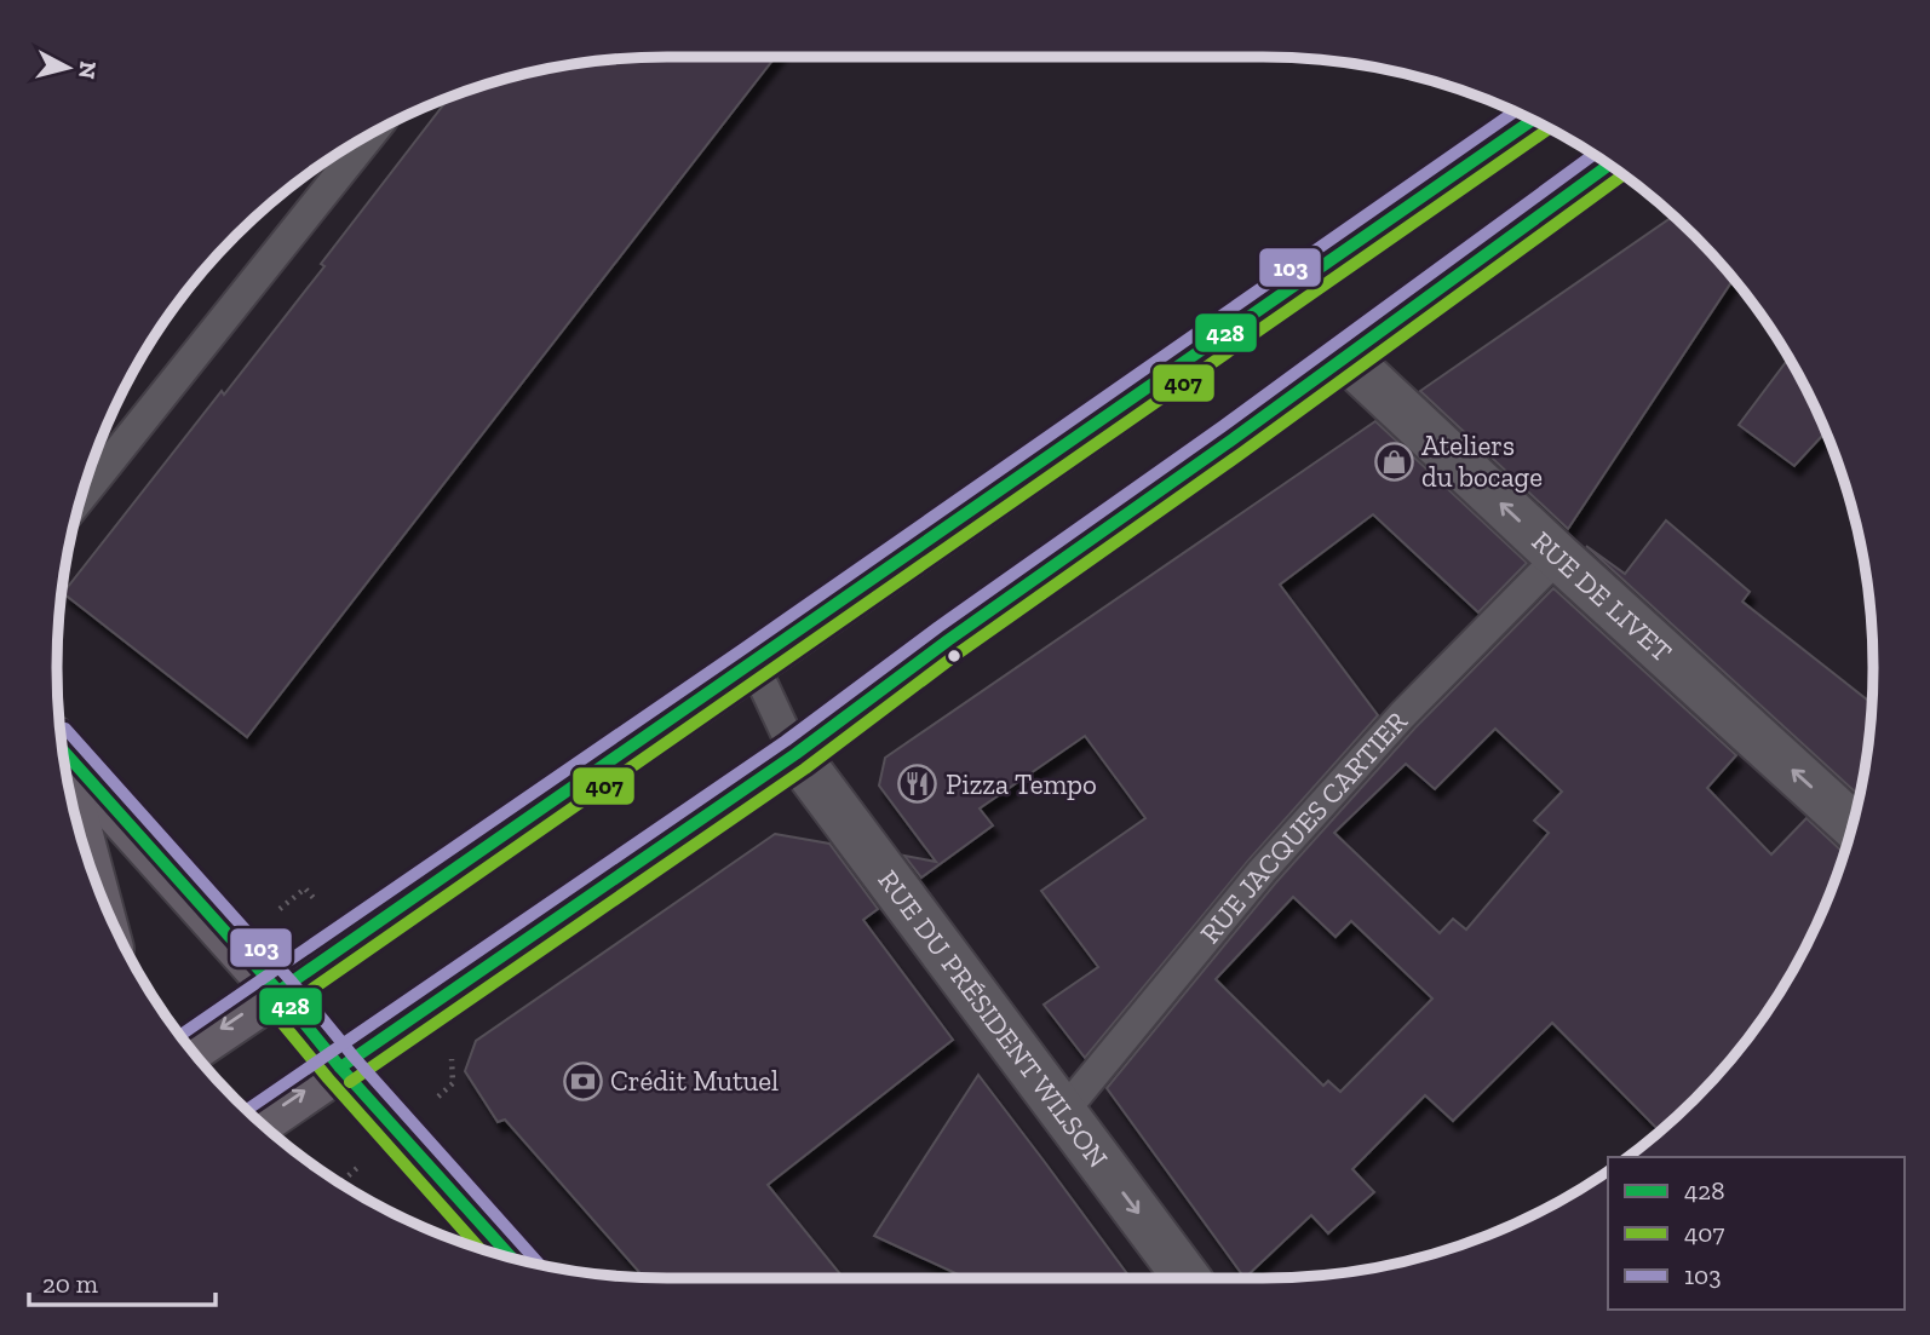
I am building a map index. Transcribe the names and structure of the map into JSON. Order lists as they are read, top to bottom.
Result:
{
  "streets": {
    "street": ["RUE DE LIVET", "RUE DU PRÉSIDENT WILSON"],
    "lane": ["RUE JACQUES CARTIER"]
  },
  "crossings": [
    ["RUE DE LIVET", "RUE JACQUES CARTIER"],
    ["RUE JACQUES CARTIER", "RUE DU PRÉSIDENT WILSON"]
  ],
  "one_way": ["RUE DE LIVET"],
  "places": {
    "shop": ["Ateliers du bocage"],
    "restaurant": ["Pizza Tempo"],
    "bank": ["Crédit Mutuel"]
  },
  "lines": ["transit line 103", "transit line 428", "transit line 407"],
  "legend": ["428", "407", "103"],
  "scale_bar": "20 m",
  "north": "right"
}
